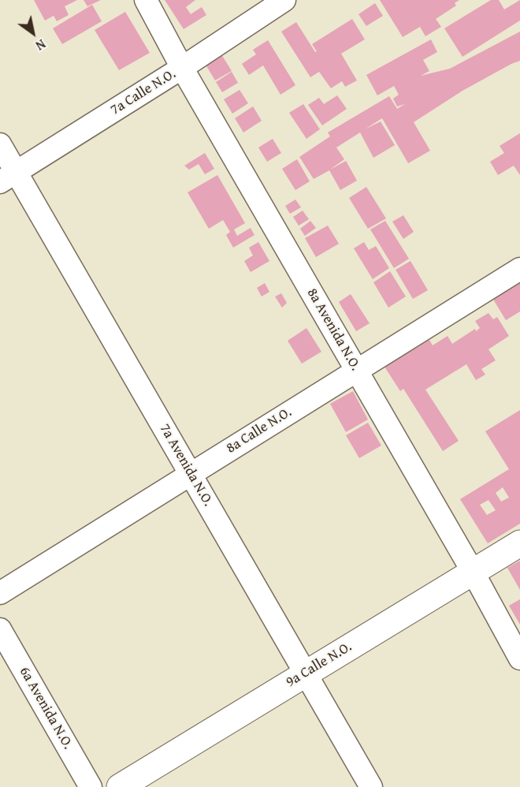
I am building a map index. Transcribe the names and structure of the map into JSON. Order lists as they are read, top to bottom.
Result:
{
  "streets": {
    "street": [
      "7a Calle N.O.",
      "8a Avenida N.O.",
      "8a Calle N.O.",
      "7a Avenida N.O.",
      "9a Calle N.O.",
      "6a Avenida N.O."
    ]
  },
  "crossings": [
    ["7a Calle N.O.", "8a Avenida N.O."],
    ["7a Calle N.O.", "7a Avenida N.O."],
    ["8a Avenida N.O.", "8a Calle N.O."],
    ["8a Avenida N.O.", "9a Calle N.O."],
    ["8a Calle N.O.", "7a Avenida N.O."],
    ["7a Avenida N.O.", "9a Calle N.O."]
  ],
  "north": "bottom right"
}
